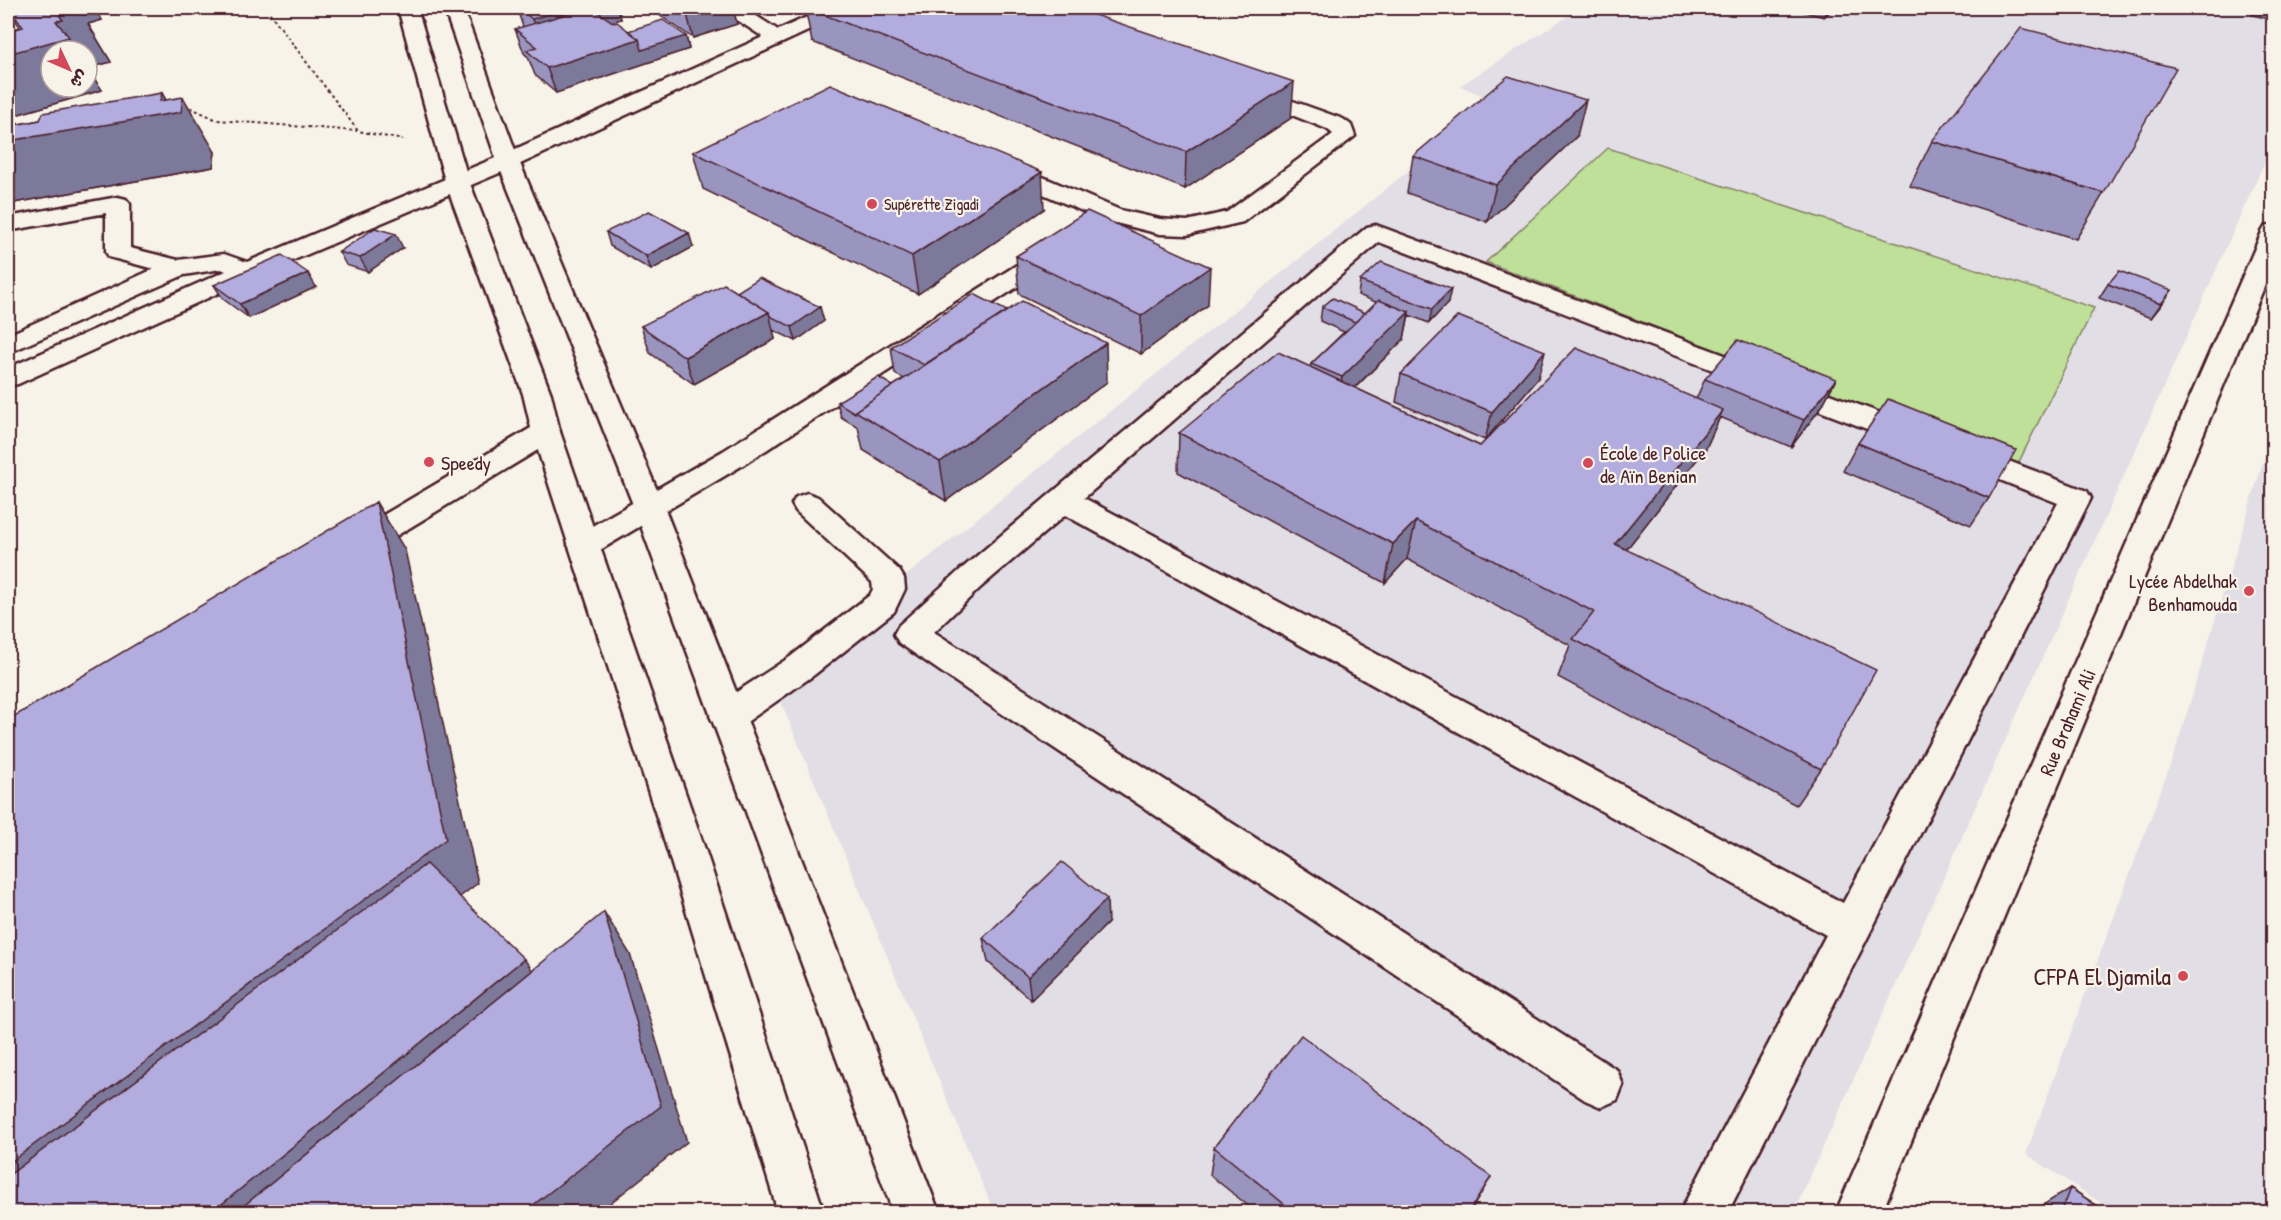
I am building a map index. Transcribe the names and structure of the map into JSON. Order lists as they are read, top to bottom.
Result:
{
  "streets": {
    "main road": ["Rue Brahami Ali"]
  },
  "places": [
    "Supérette Zigadi",
    "Speedy",
    "École de Police de Aïn Benian",
    "Lycée Abdelhak Benhamouda",
    "CFPA El Djamila"
  ],
  "north": "bottom right"
}
